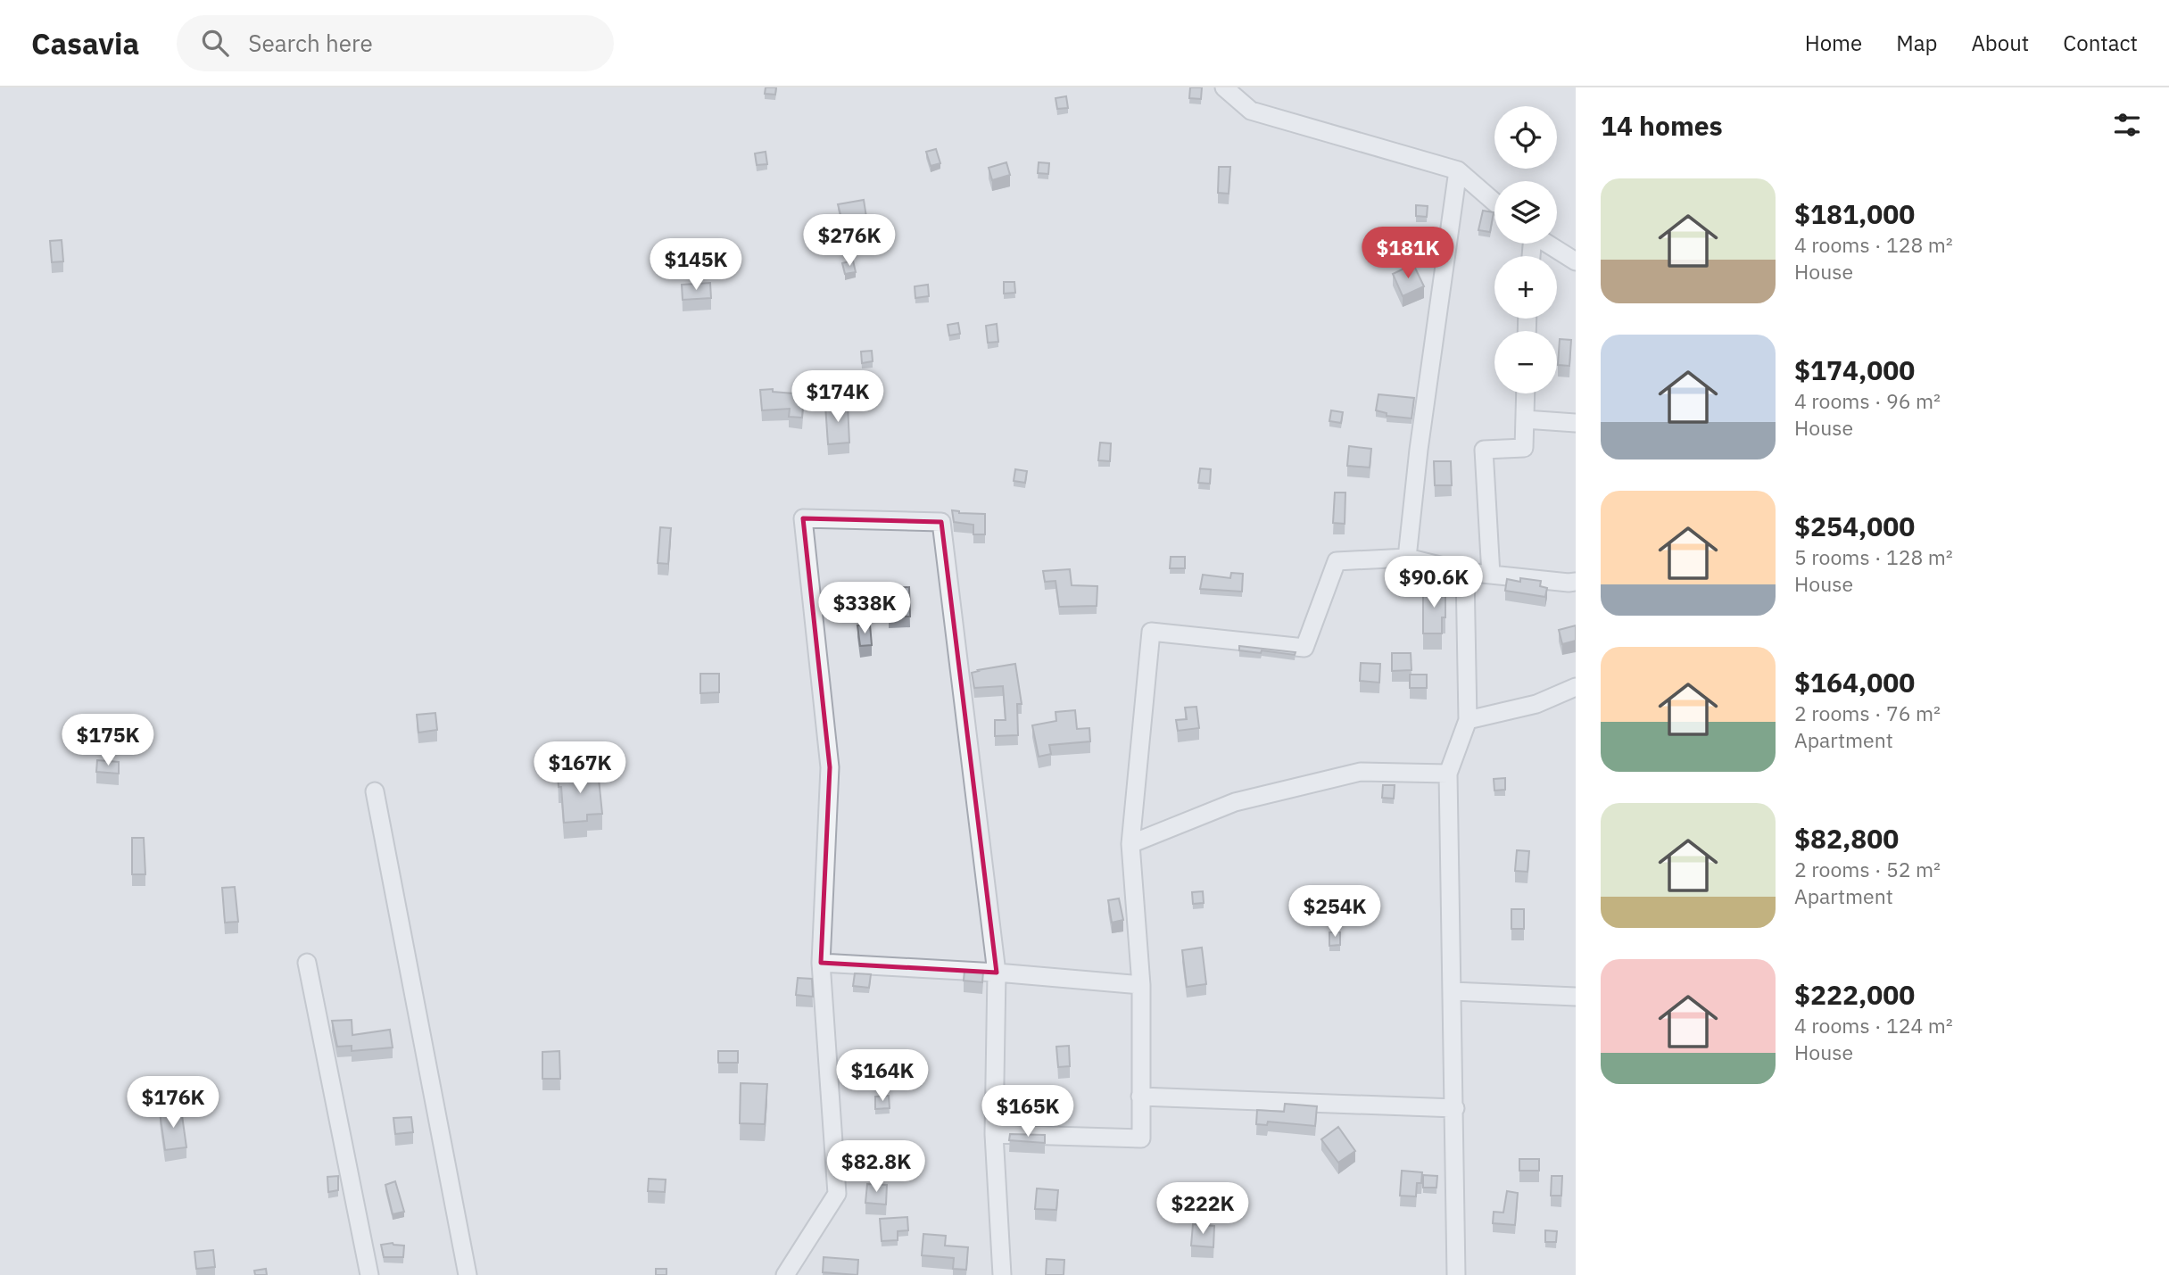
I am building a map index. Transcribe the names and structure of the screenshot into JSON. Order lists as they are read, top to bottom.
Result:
{
  "page": {
    "header": "Casavia",
    "search": "Search here",
    "nav": [
      "Home",
      "Map",
      "About",
      "Contact"
    ],
    "heading": "14 homes",
    "map_buttons": ["+", "−"],
    "list": [
      {
        "name": "$181,000",
        "note": "4 rooms · 128 m² · House"
      },
      {
        "name": "$174,000",
        "note": "4 rooms · 96 m² · House"
      },
      {
        "name": "$254,000",
        "note": "5 rooms · 128 m² · House"
      },
      {
        "name": "$164,000",
        "note": "2 rooms · 76 m² · Apartment"
      },
      {
        "name": "$82,800",
        "note": "2 rooms · 52 m² · Apartment"
      },
      {
        "name": "$222,000",
        "note": "4 rooms · 124 m² · House"
      }
    ],
    "price": [
      "$276K",
      "$181K",
      "$145K",
      "$174K",
      "$90.6K",
      "$338K",
      "$175K",
      "$167K",
      "$254K",
      "$164K",
      "$176K",
      "$165K",
      "$82.8K",
      "$222K"
    ]
  }
}
